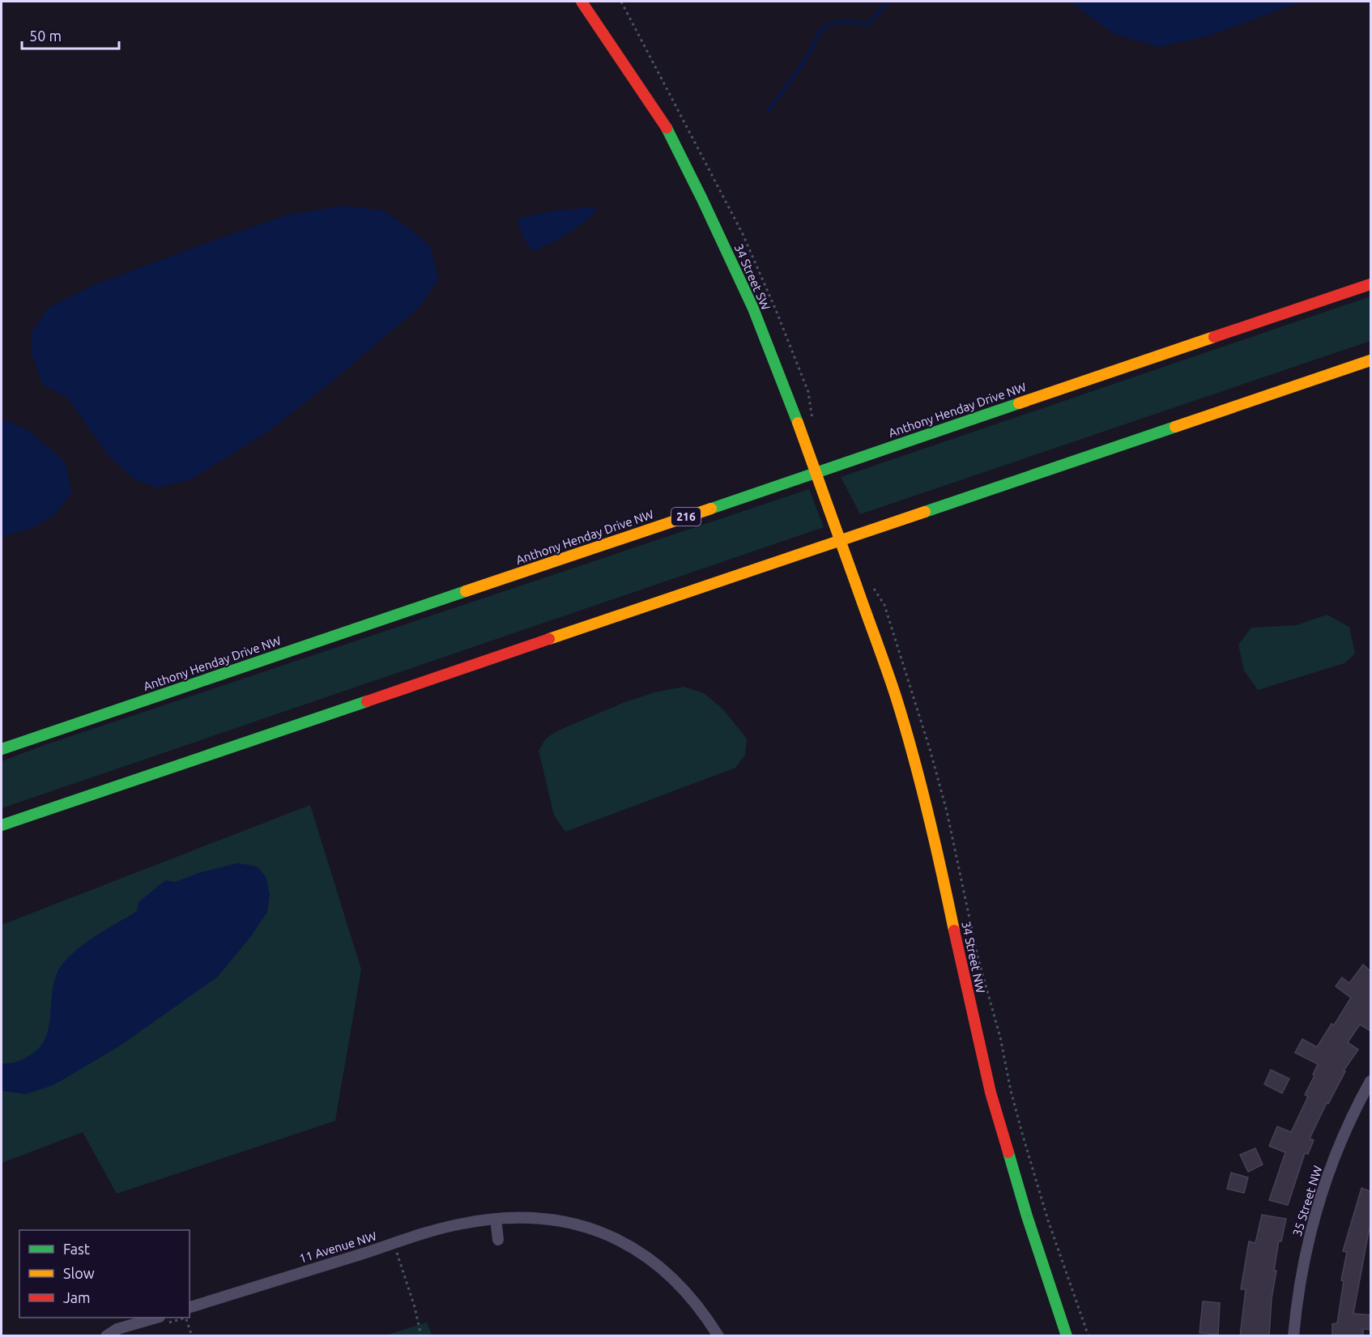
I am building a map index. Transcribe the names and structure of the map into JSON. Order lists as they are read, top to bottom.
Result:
{
  "streets": {
    "main road": [
      "34 Street SW",
      "Anthony Henday Drive NW",
      "216",
      "34 Street NW"
    ],
    "street": ["35 Street NW", "11 Avenue NW"]
  },
  "crossings": [
    ["34 Street SW", "34 Street NW"]
  ],
  "legend": ["Fast", "Slow", "Jam"],
  "scale_bar": "50 m"
}
